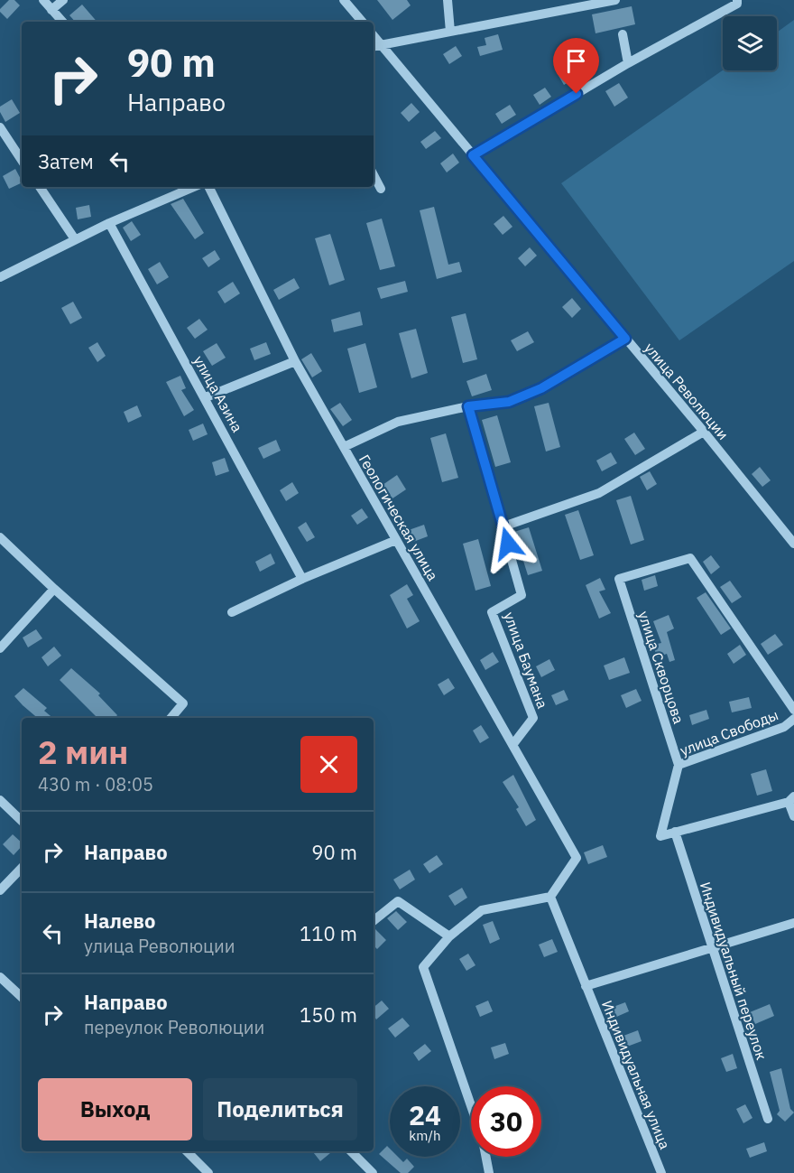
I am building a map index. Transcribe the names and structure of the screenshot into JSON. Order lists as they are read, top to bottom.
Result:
{
  "streets": {
    "street": [
      "улица Революции",
      "улица Азина",
      "Геологическая улица",
      "улица Баумана",
      "улица Скворцова",
      "улица Свободы",
      "Индивидуальный переулок",
      "Индивидуальная улица"
    ]
  },
  "crossings": [
    ["Геологическая улица", "улица Баумана"],
    ["Геологическая улица", "Индивидуальная улица"],
    ["улица Скворцова", "улица Свободы"],
    ["улица Свободы", "Индивидуальный переулок"]
  ],
  "page": {
    "turn": ["90 m", "Направо"],
    "then": "Затем",
    "heading": ["2 мин", "430 m · 08:05"],
    "list": [
      {
        "name": "Направо",
        "value": "90 m"
      },
      {
        "name": "Налево",
        "note": "улица Революции",
        "value": "110 m"
      },
      {
        "name": "Направо",
        "note": "переулок Революции",
        "value": "150 m"
      }
    ],
    "buttons": ["Выход", "Поделиться"],
    "speed": "24 km/h",
    "limit": "30"
  }
}
